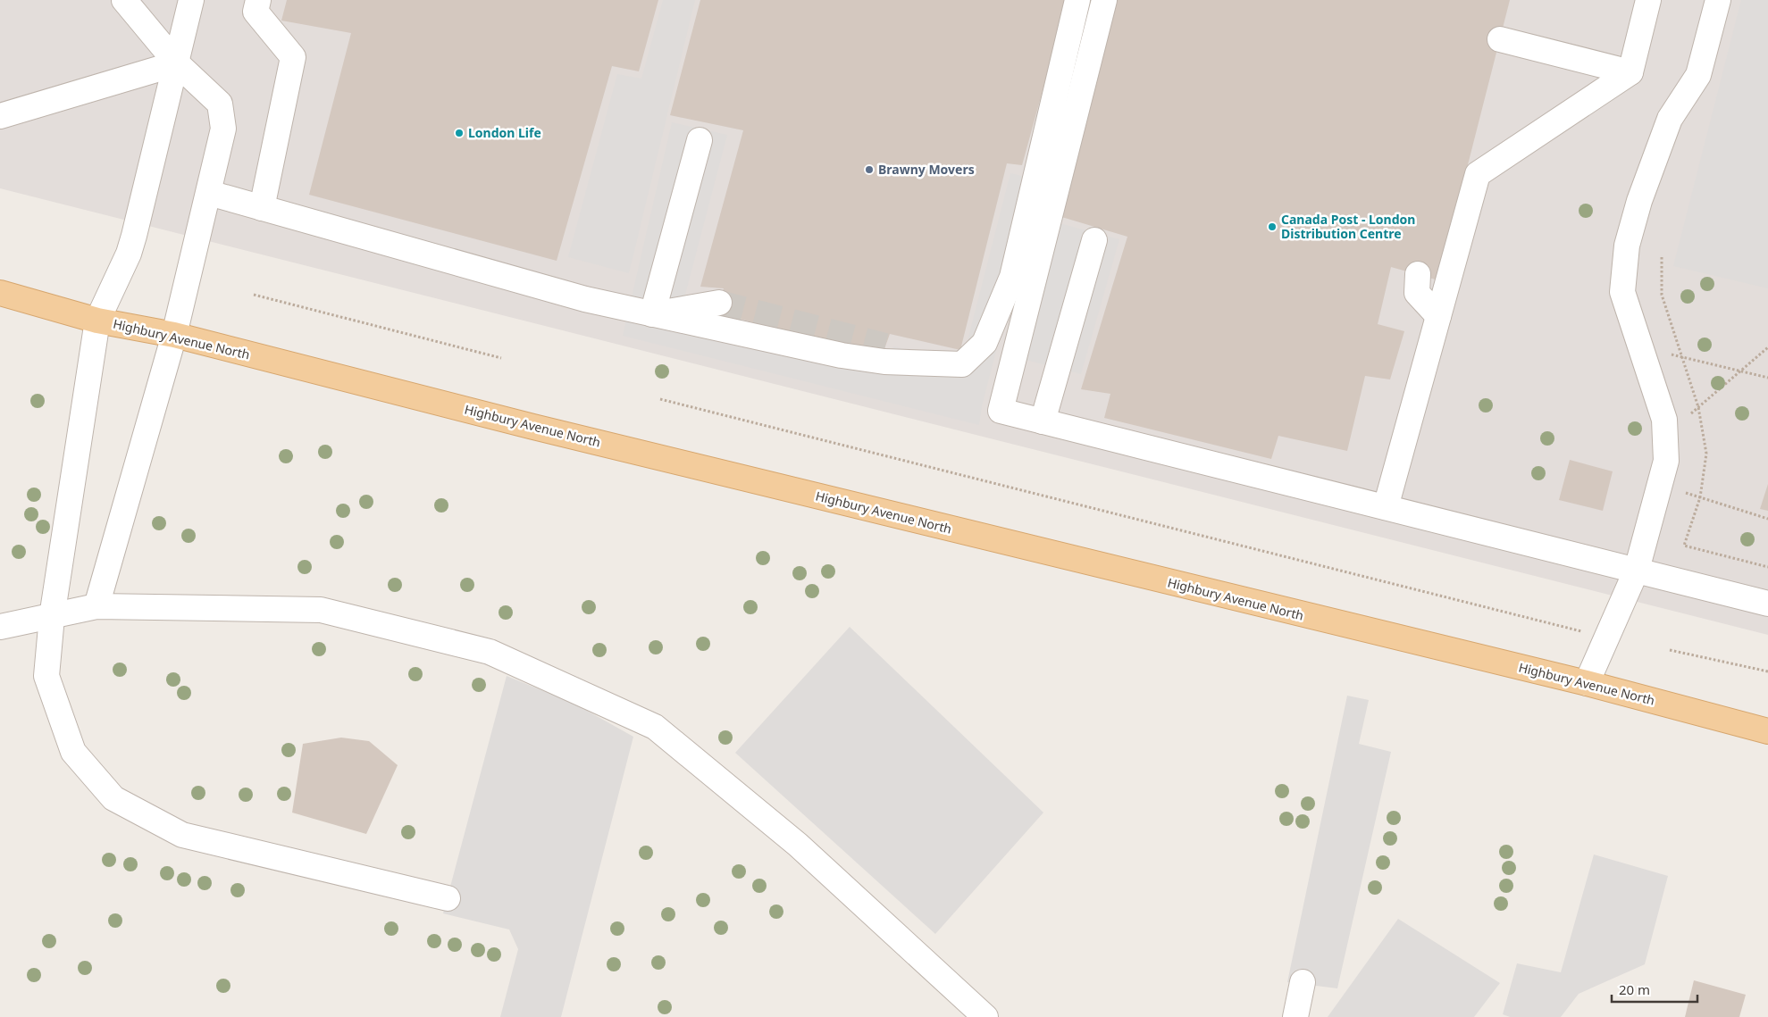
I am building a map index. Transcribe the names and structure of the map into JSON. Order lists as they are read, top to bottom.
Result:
{
  "streets": {
    "main road": ["Highbury Avenue North"]
  },
  "places": ["London Life", "Brawny Movers", "Canada Post - London Distribution Centre"],
  "scale_bar": "20 m"
}
